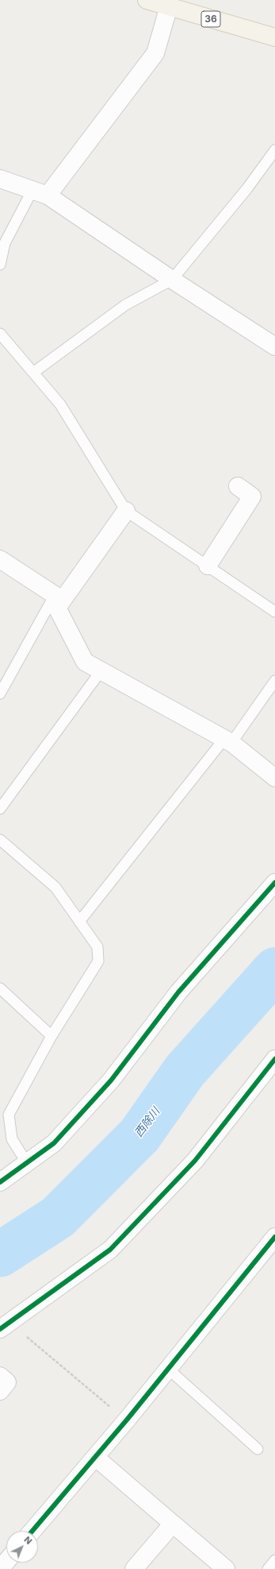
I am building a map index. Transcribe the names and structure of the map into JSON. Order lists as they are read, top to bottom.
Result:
{
  "streets": {
    "main road": ["36"]
  },
  "water": ["西除川"],
  "north": "top right"
}
